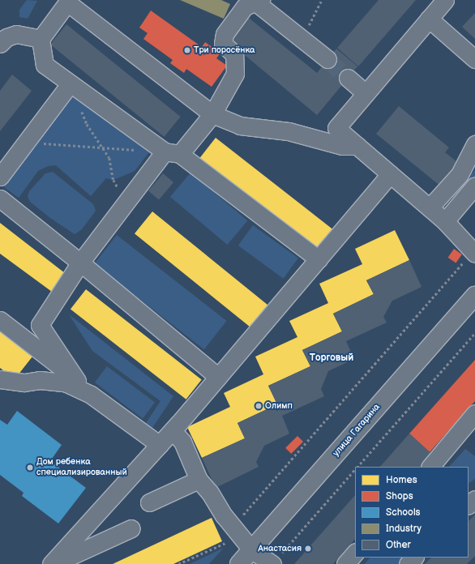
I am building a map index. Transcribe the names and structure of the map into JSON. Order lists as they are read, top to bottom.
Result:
{
  "streets": {
    "main road": ["улица Гагарина"]
  },
  "districts": ["Торговый"],
  "places": [
    "Три поросёнка",
    "Олимп",
    "Дом ребенка специализированный",
    "Анастасия"
  ],
  "legend": [
    "Homes",
    "Shops",
    "Schools",
    "Industry",
    "Other"
  ]
}
